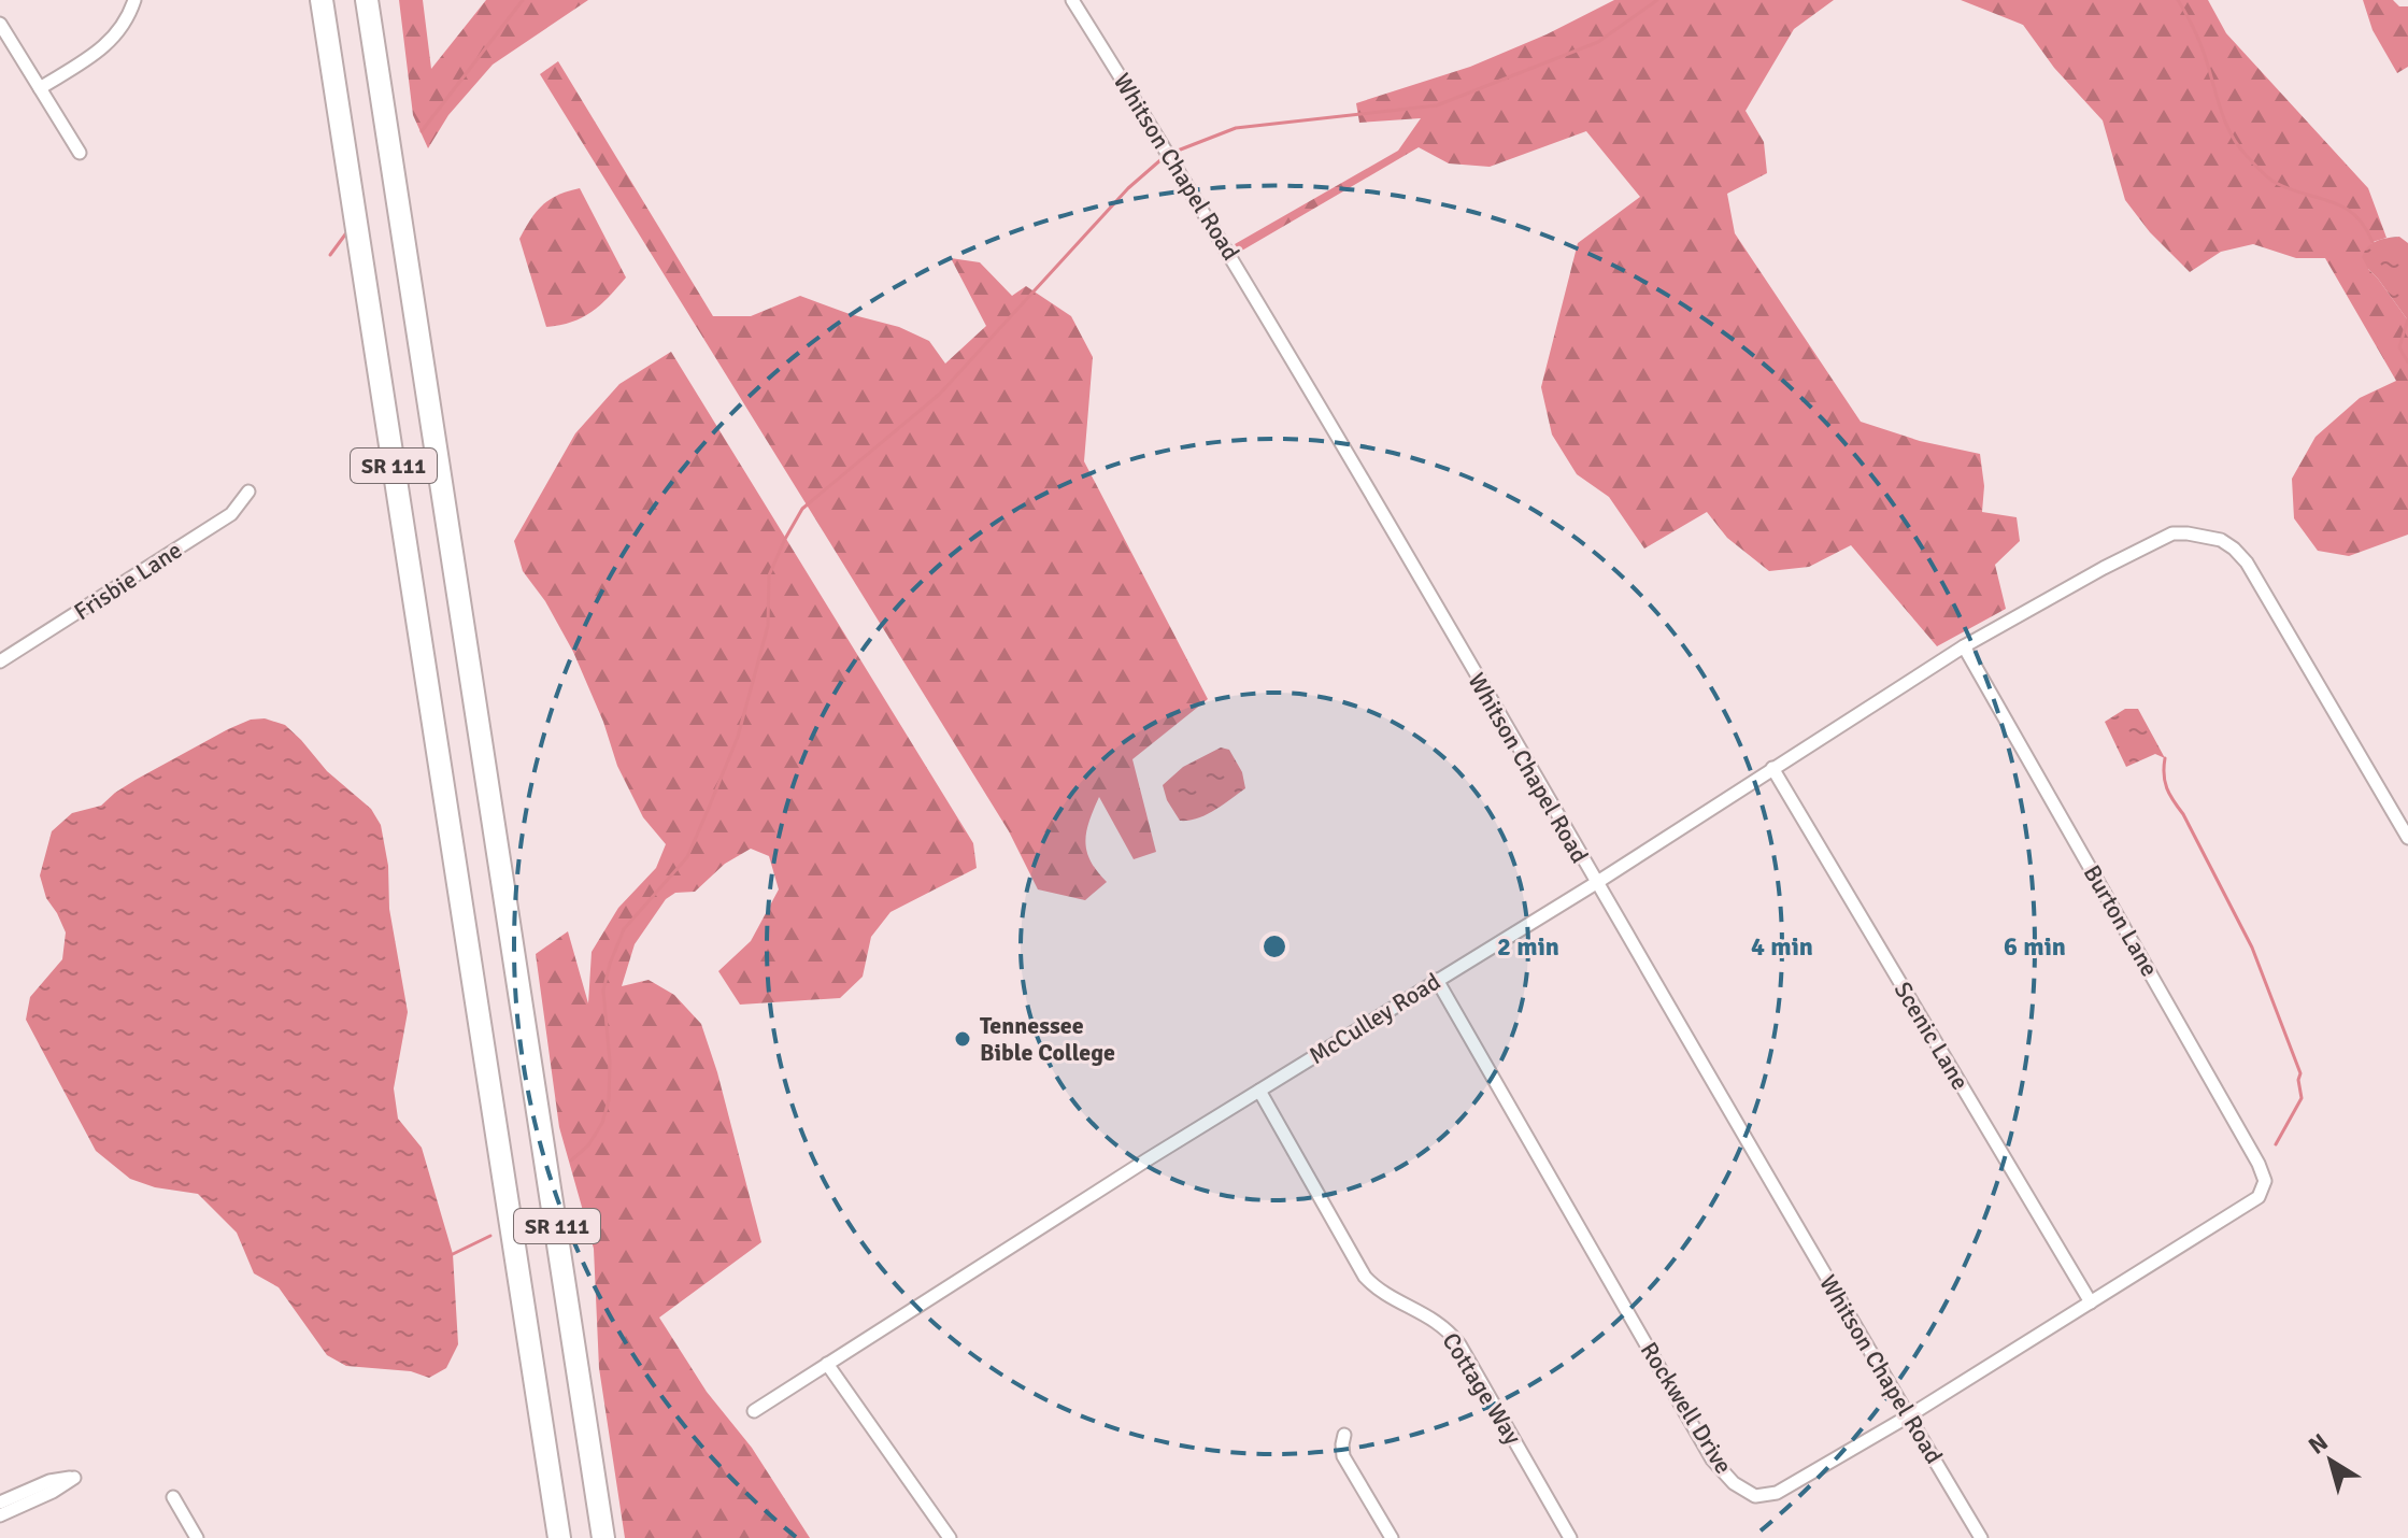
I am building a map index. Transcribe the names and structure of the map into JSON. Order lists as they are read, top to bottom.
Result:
{
  "streets": {
    "highway": ["SR 111"],
    "street": [
      "Whitson Chapel Road",
      "Frisbie Lane",
      "Burton Lane",
      "McCulley Road",
      "Scenic Lane",
      "Cottage Way",
      "Rockwell Drive"
    ]
  },
  "crossings": [
    ["Whitson Chapel Road", "McCulley Road"],
    ["Whitson Chapel Road", "Rockwell Drive"],
    ["Burton Lane", "McCulley Road"],
    ["Burton Lane", "Rockwell Drive"],
    ["McCulley Road", "Scenic Lane"],
    ["McCulley Road", "Cottage Way"],
    ["McCulley Road", "Rockwell Drive"],
    ["Scenic Lane", "Rockwell Drive"]
  ],
  "places": ["Tennessee Bible College"],
  "north": "top left",
  "rings": ["2 min", "4 min", "6 min"]
}
